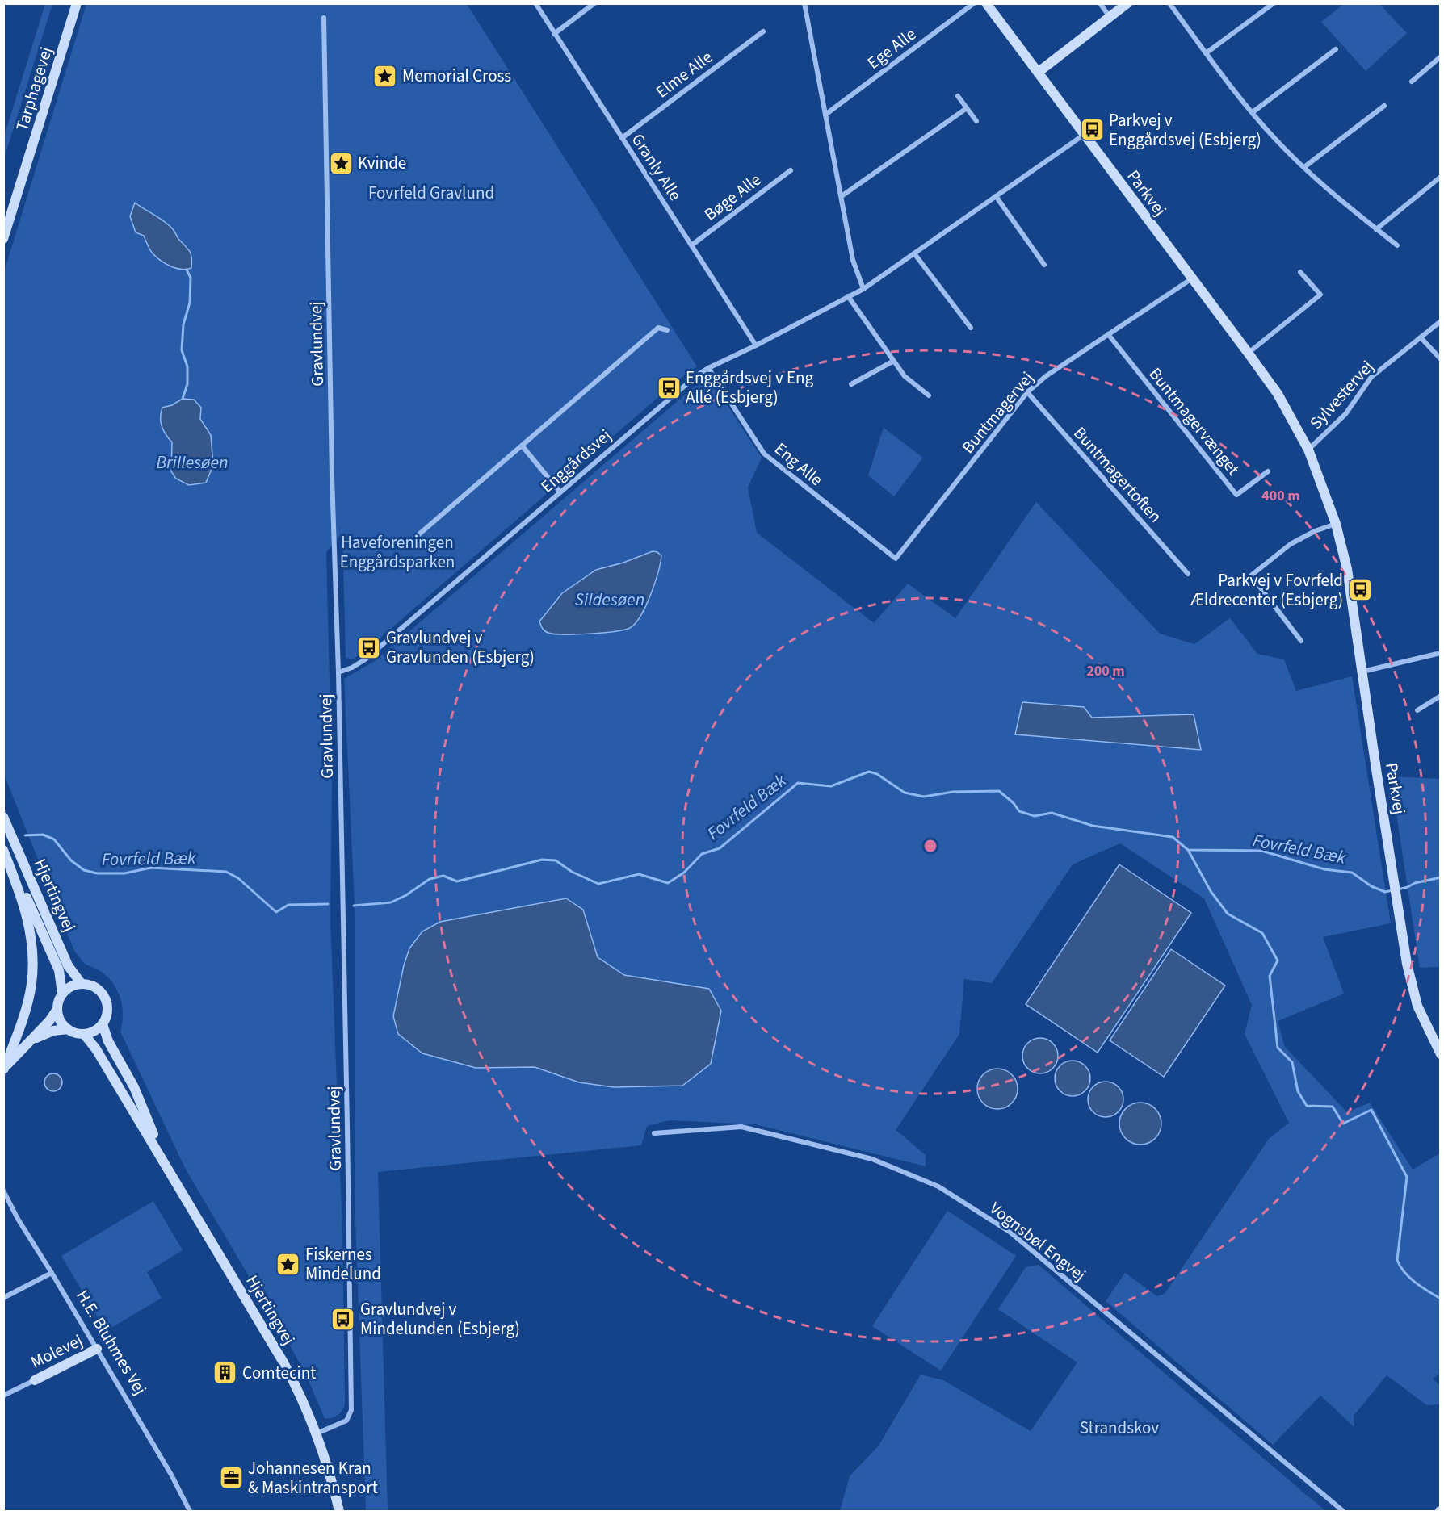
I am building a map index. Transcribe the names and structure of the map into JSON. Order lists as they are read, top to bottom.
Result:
{
  "streets": {
    "main road": [
      "Tarphagevej",
      "Parkvej",
      "Hjertingvej",
      "Molevej"
    ],
    "street": [
      "Ege Alle",
      "Elme Alle",
      "Granly Alle",
      "Bøge Alle",
      "Gravlundvej",
      "Sylvestervej",
      "Buntmagervej",
      "Buntmagervænget",
      "Enggårdsvej",
      "Eng Alle",
      "Buntmagertoften",
      "Vognsbøl Engvej",
      "H.E. Bluhmes Vej"
    ]
  },
  "crossings": [
    ["Elme Alle", "Granly Alle"],
    ["Granly Alle", "Bøge Alle"],
    ["Granly Alle", "Enggårdsvej"],
    ["Parkvej", "Sylvestervej"],
    ["Parkvej", "Buntmagervej"],
    ["Parkvej", "Enggårdsvej"],
    ["Gravlundvej", "Enggårdsvej"],
    ["Gravlundvej", "Hjertingvej"],
    ["Buntmagervej", "Buntmagervænget"],
    ["Buntmagervej", "Eng Alle"],
    ["Buntmagervej", "Buntmagertoften"],
    ["Enggårdsvej", "Eng Alle"],
    ["H.E. Bluhmes Vej", "Molevej"]
  ],
  "water": ["Brillesøen", "Sildesøen", "Fovrfeld Bæk"],
  "parks": ["Fovrfeld Gravlund", "Haveforeningen Enggårdsparken", "Strandskov"],
  "places": {
    "place": ["Memorial Cross", "Kvinde", "Fiskernes Mindelund"],
    "bus stop": [
      "Parkvej v Enggårdsvej (Esbjerg)",
      "Enggårdsvej v Eng Allé (Esbjerg)",
      "Parkvej v Fovrfeld Ældrecenter (Esbjerg)",
      "Gravlundvej v Gravlunden (Esbjerg)",
      "Gravlundvej v Mindelunden (Esbjerg)"
    ],
    "building": ["Comtecint"],
    "office": ["Johannesen Kran & Maskintransport"]
  },
  "rings": ["400 m", "200 m"]
}
